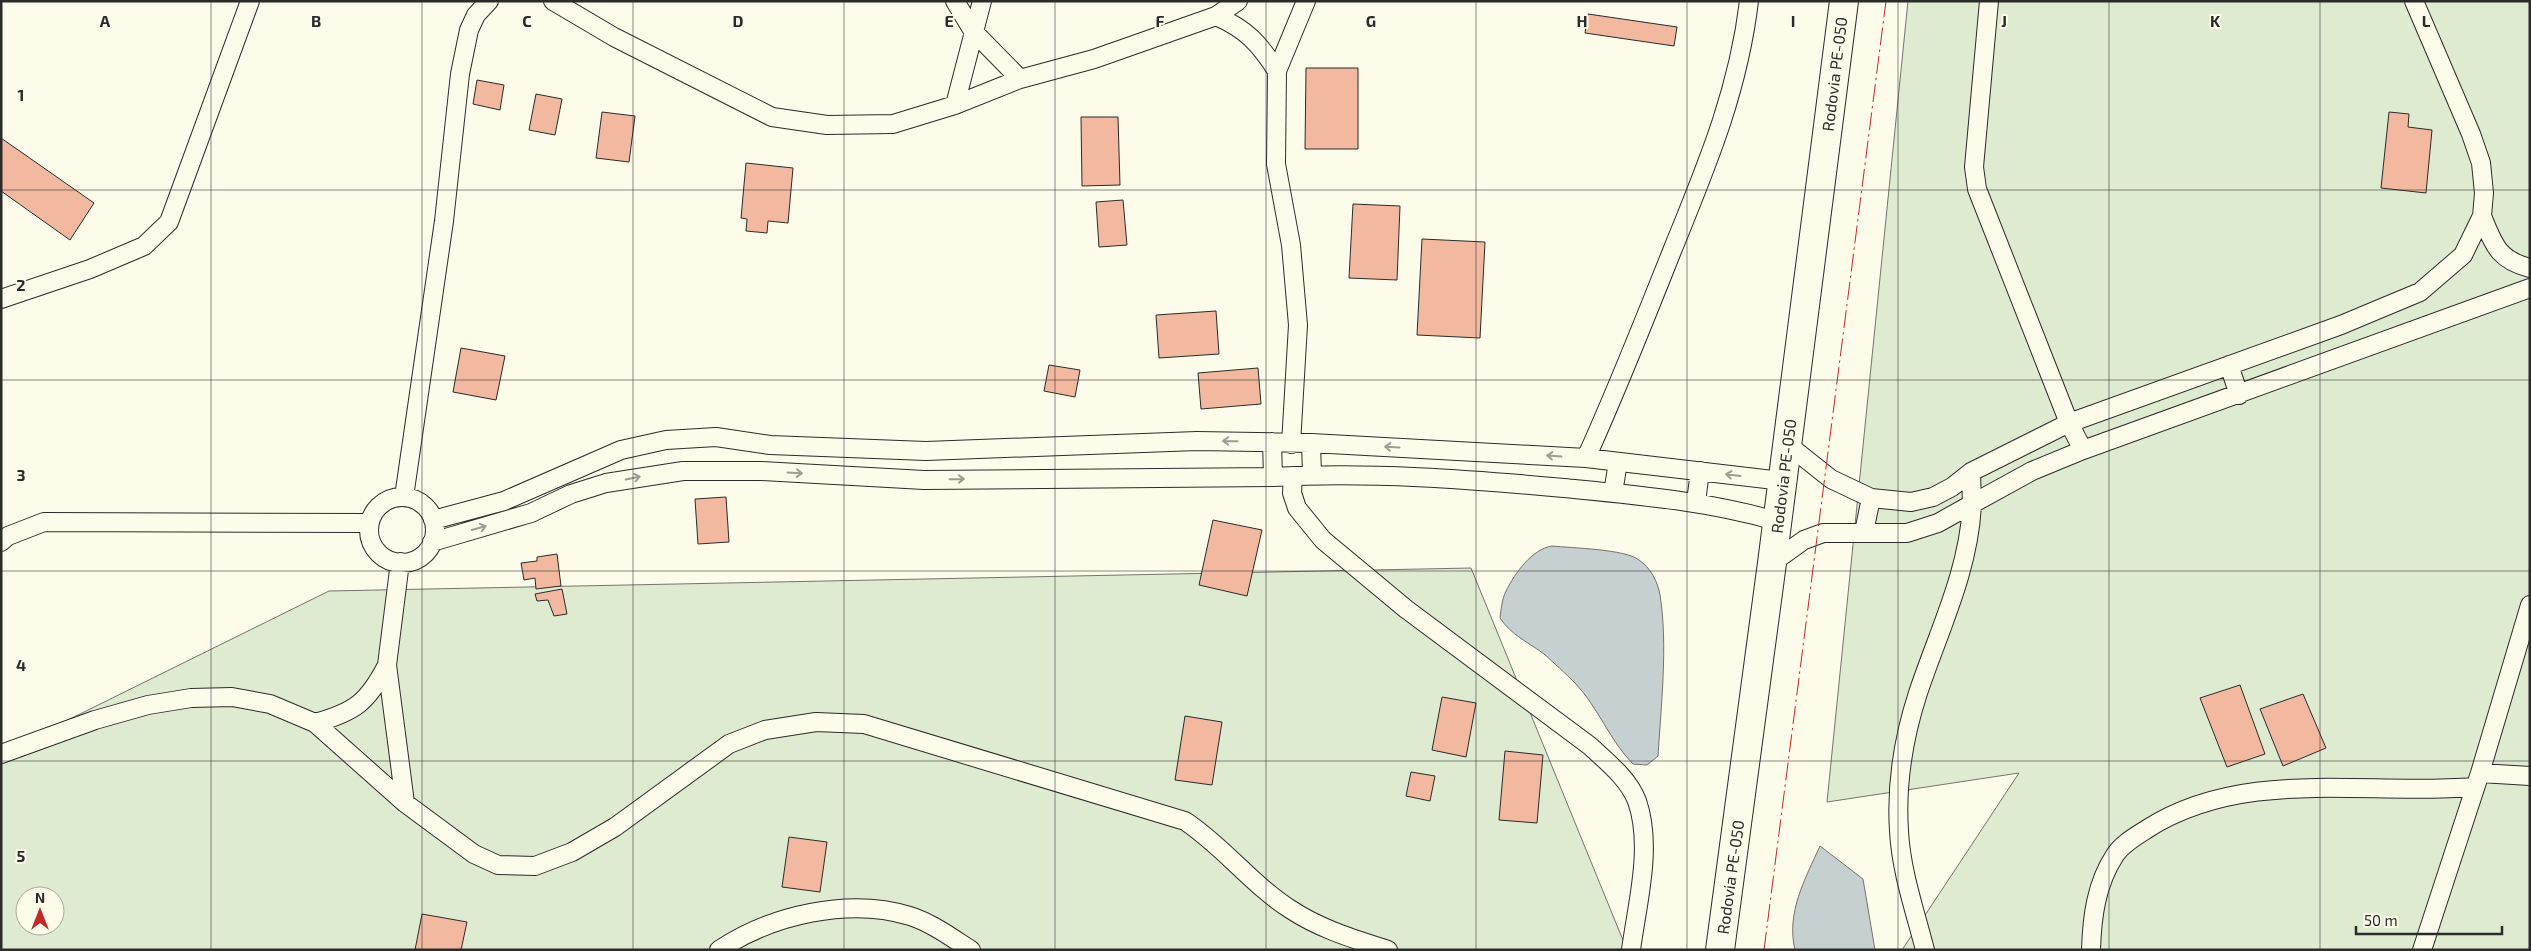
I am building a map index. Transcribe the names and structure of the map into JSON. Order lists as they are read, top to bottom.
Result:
{
  "streets": {
    "main road": ["Rodovia PE-050"]
  },
  "scale_bar": "50 m",
  "north": "top",
  "grid": {
    "columns": [
      "A",
      "B",
      "C",
      "D",
      "E",
      "F",
      "G",
      "H",
      "I",
      "J",
      "K",
      "L"
    ],
    "rows": [
      "1",
      "2",
      "3",
      "4",
      "5"
    ]
  }
}
